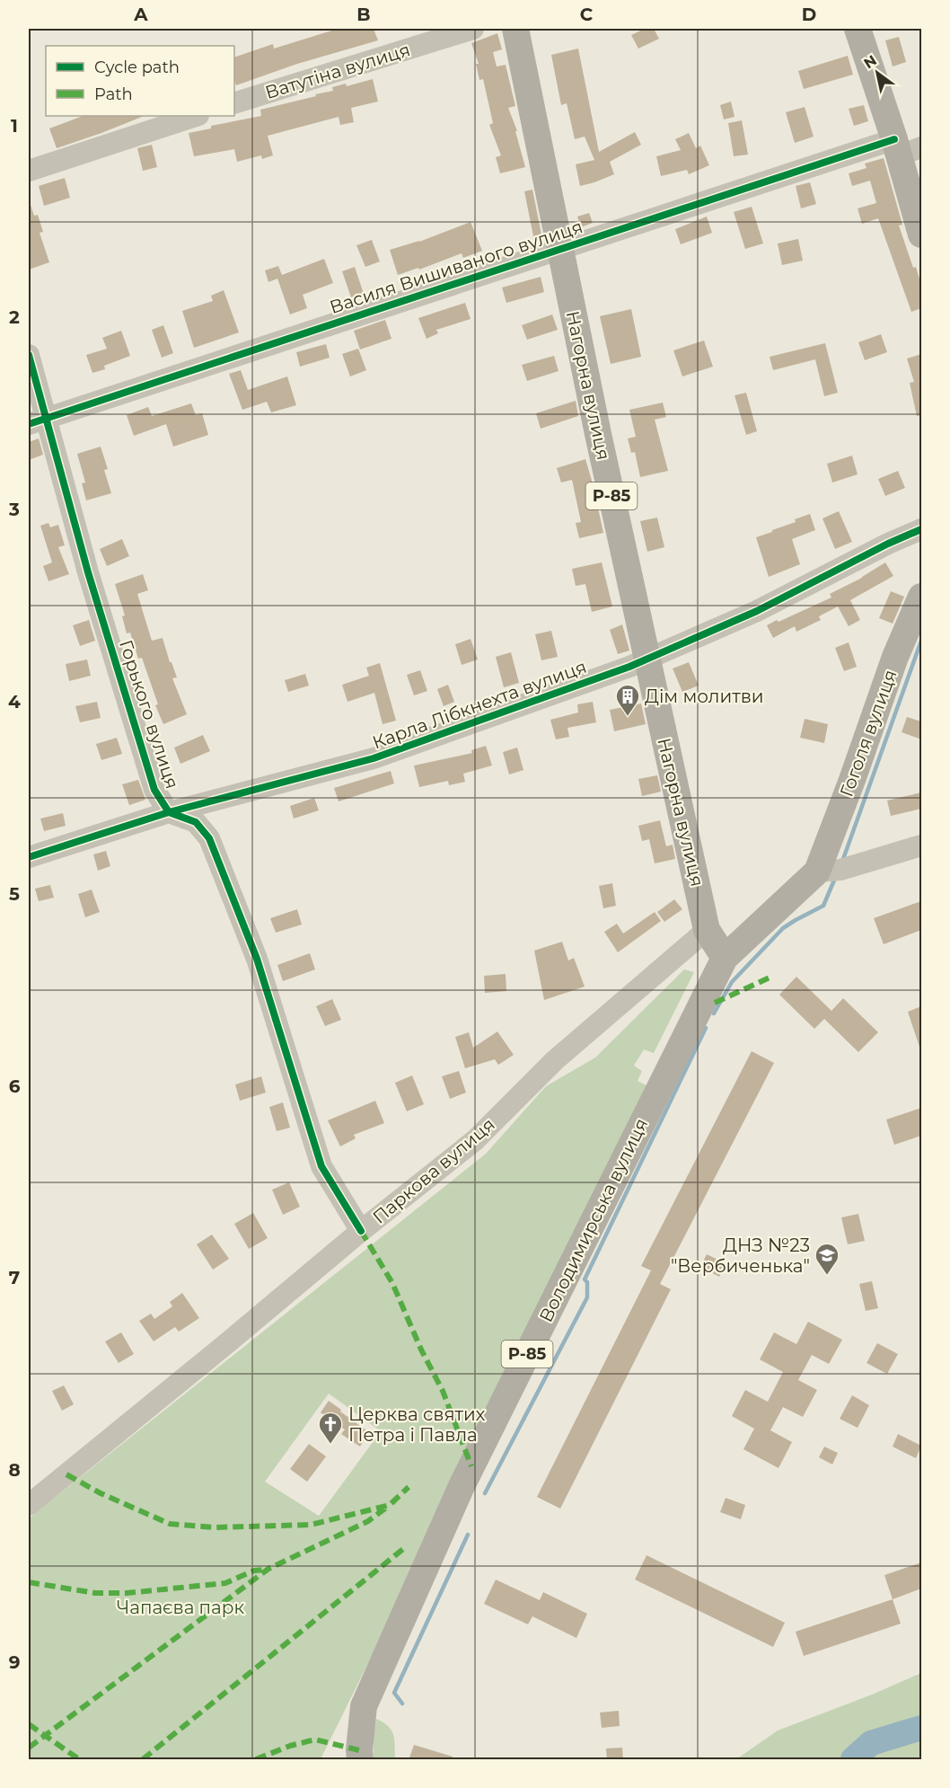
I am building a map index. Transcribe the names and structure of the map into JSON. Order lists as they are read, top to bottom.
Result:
{
  "streets": {
    "main road": [
      "Нагорна вулиця",
      "Р-85",
      "Гоголя вулиця",
      "Володимирська вулиця"
    ],
    "street": [
      "Ватутіна вулиця",
      "Василя Вишиваного вулиця",
      "Карла Лібкнехта вулиця",
      "Горького вулиця",
      "Паркова вулиця"
    ]
  },
  "crossings": [
    ["Василя Вишиваного вулиця", "Нагорна вулиця"],
    ["Василя Вишиваного вулиця", "Горького вулиця"],
    ["Нагорна вулиця", "Карла Лібкнехта вулиця"],
    ["Нагорна вулиця", "Паркова вулиця"],
    ["Нагорна вулиця", "Володимирська вулиця"],
    ["Карла Лібкнехта вулиця", "Горького вулиця"],
    ["Горького вулиця", "Паркова вулиця"],
    ["Гоголя вулиця", "Володимирська вулиця"]
  ],
  "parks": ["Чапаєва парк"],
  "places": {
    "building": ["Дім молитви"],
    "school or university": ["ДНЗ №23 \"Вербиченька\""],
    "church": ["Церква святих Петра і Павла"]
  },
  "legend": ["Cycle path", "Path"],
  "north": "top left",
  "grid": {
    "columns": [
      "A",
      "B",
      "C",
      "D"
    ],
    "rows": [
      "1",
      "2",
      "3",
      "4",
      "5",
      "6",
      "7",
      "8",
      "9"
    ]
  }
}
